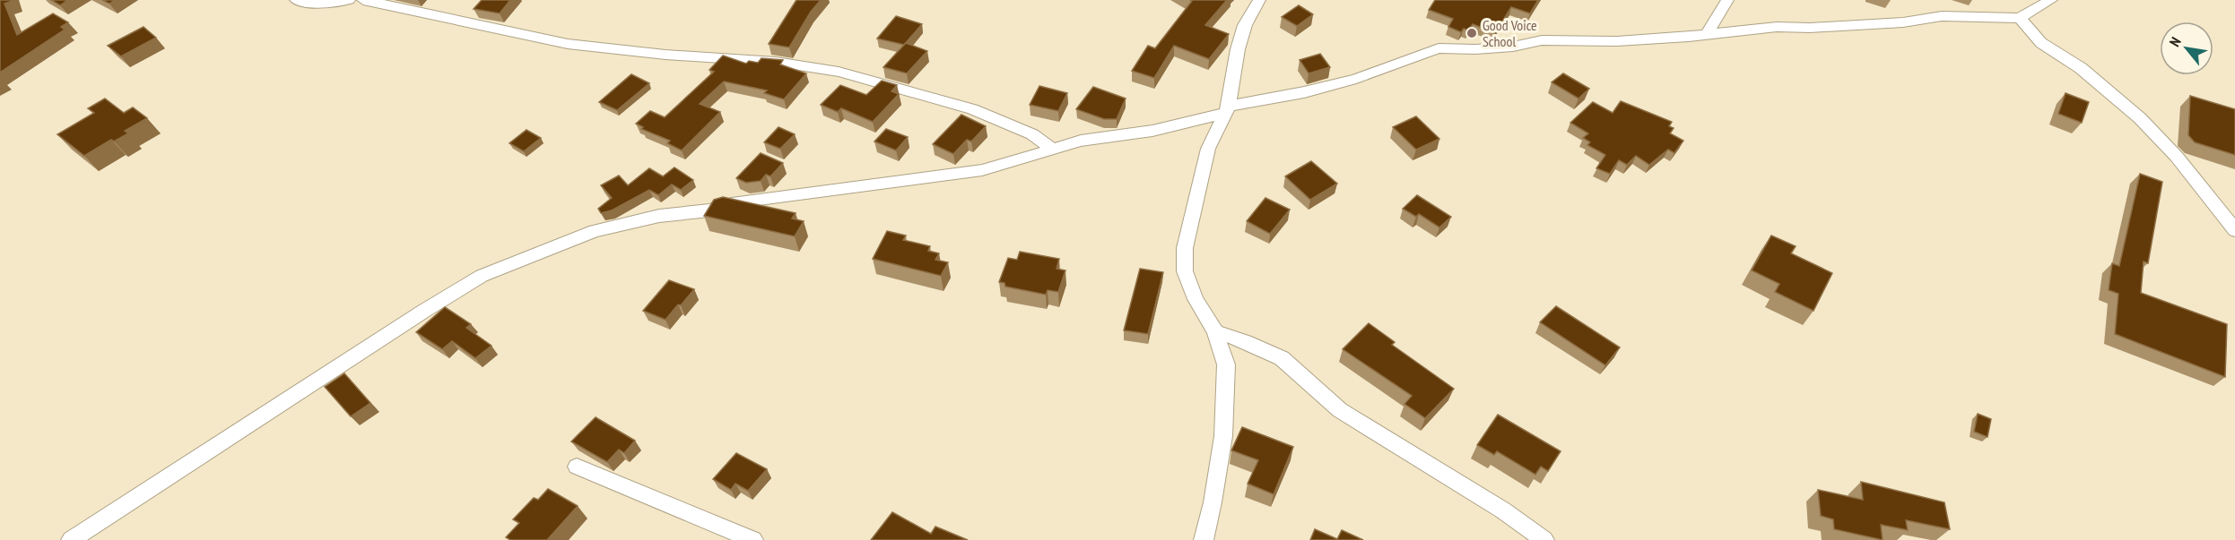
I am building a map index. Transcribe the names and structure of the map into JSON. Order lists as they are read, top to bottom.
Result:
{
  "places": ["Good Voice School"],
  "north": "top left"
}
